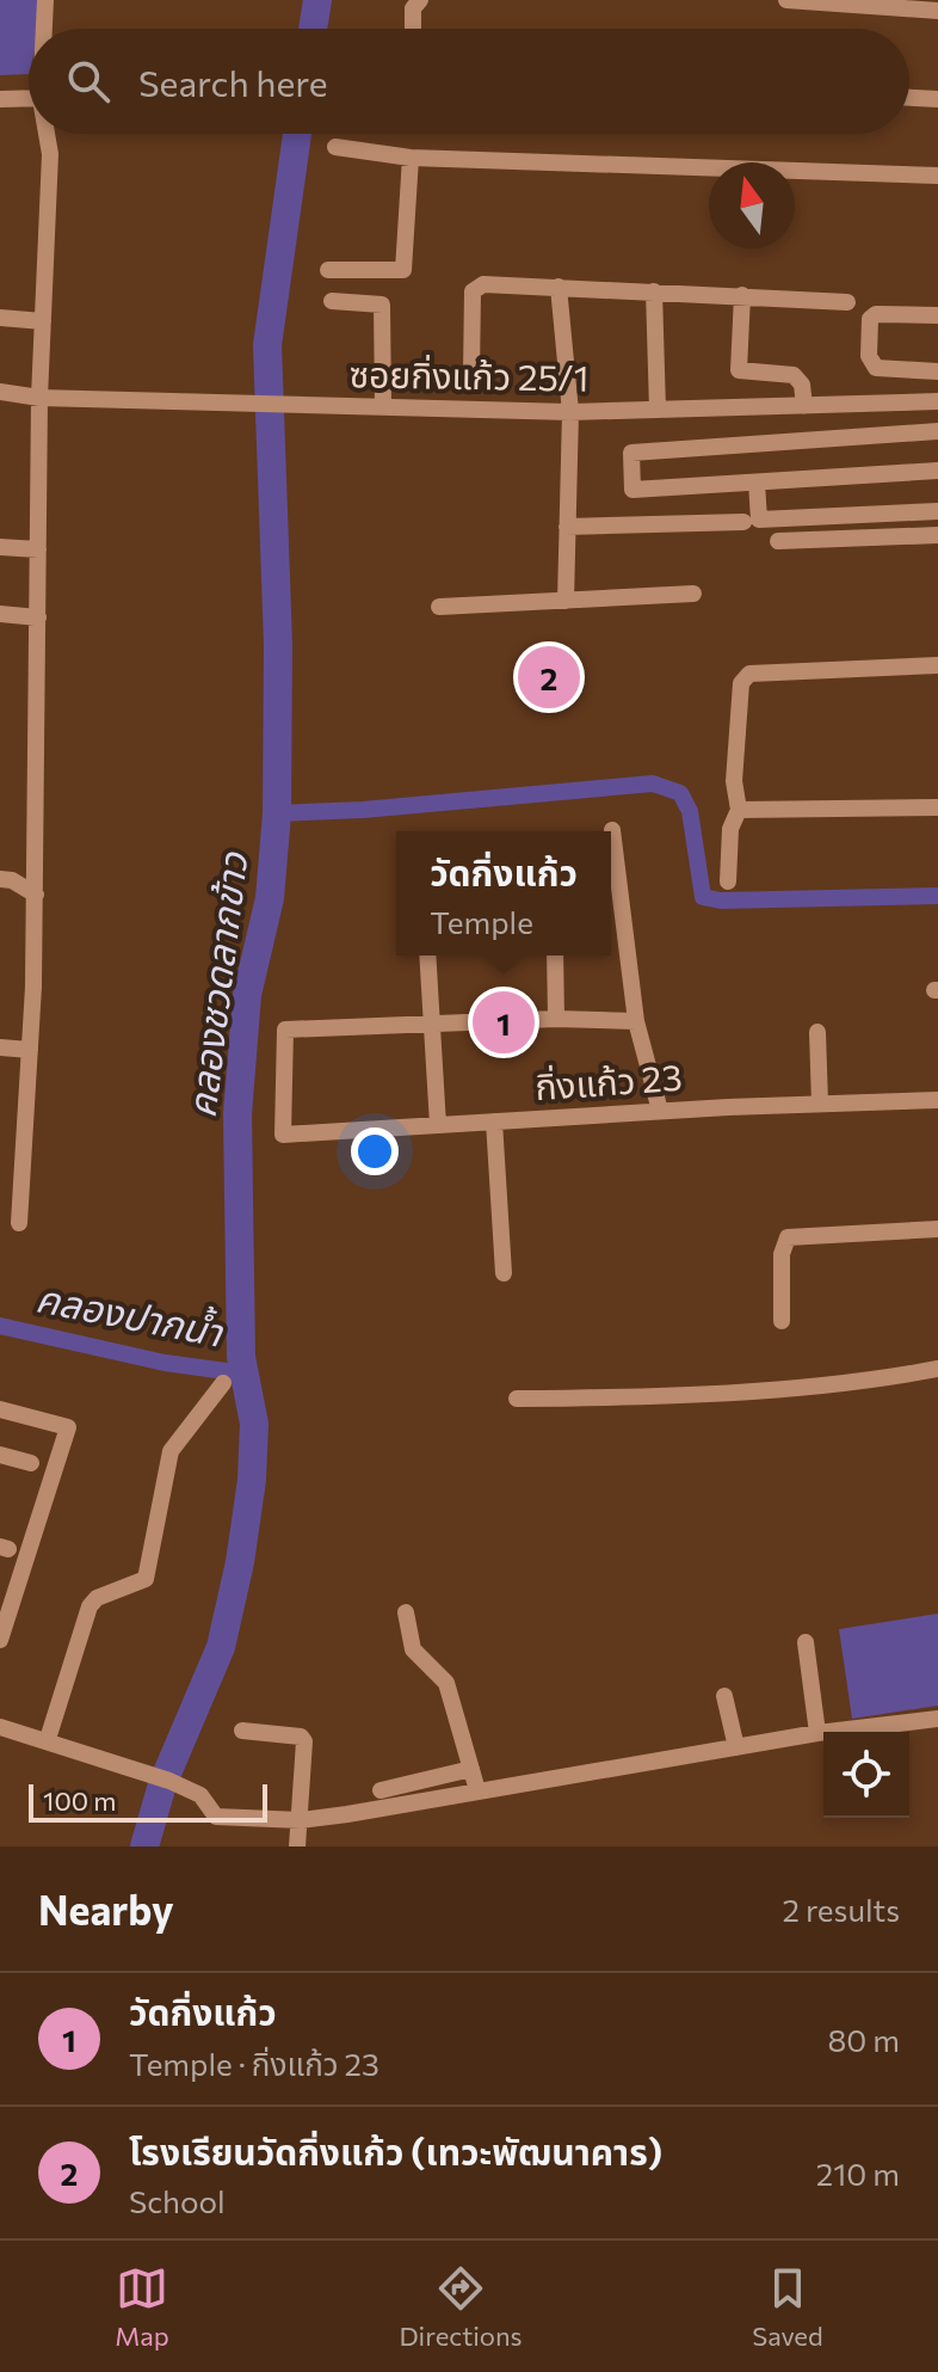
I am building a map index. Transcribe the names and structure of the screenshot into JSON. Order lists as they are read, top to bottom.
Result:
{
  "streets": {
    "street": ["ซอยกิ่งแก้ว 25/1", "กิ่งแก้ว 23"]
  },
  "water": ["คลองชวดลากข้าว", "คลองปากน้ำ"],
  "scale_bar": "100 m",
  "north": "top",
  "page": {
    "search": "Search here",
    "pins": ["2", "1"],
    "popup": ["วัดกิ่งแก้ว", "Temple"],
    "scale": "100 m",
    "heading": ["Nearby", "2 results"],
    "list": [
      {
        "mark": "1",
        "name": "วัดกิ่งแก้ว",
        "note": "Temple · กิ่งแก้ว 23",
        "value": "80 m"
      },
      {
        "mark": "2",
        "name": "โรงเรียนวัดกิ่งแก้ว (เทวะพัฒนาคาร)",
        "note": "School",
        "value": "210 m"
      }
    ],
    "nav": ["Map", "Directions", "Saved"]
  }
}
